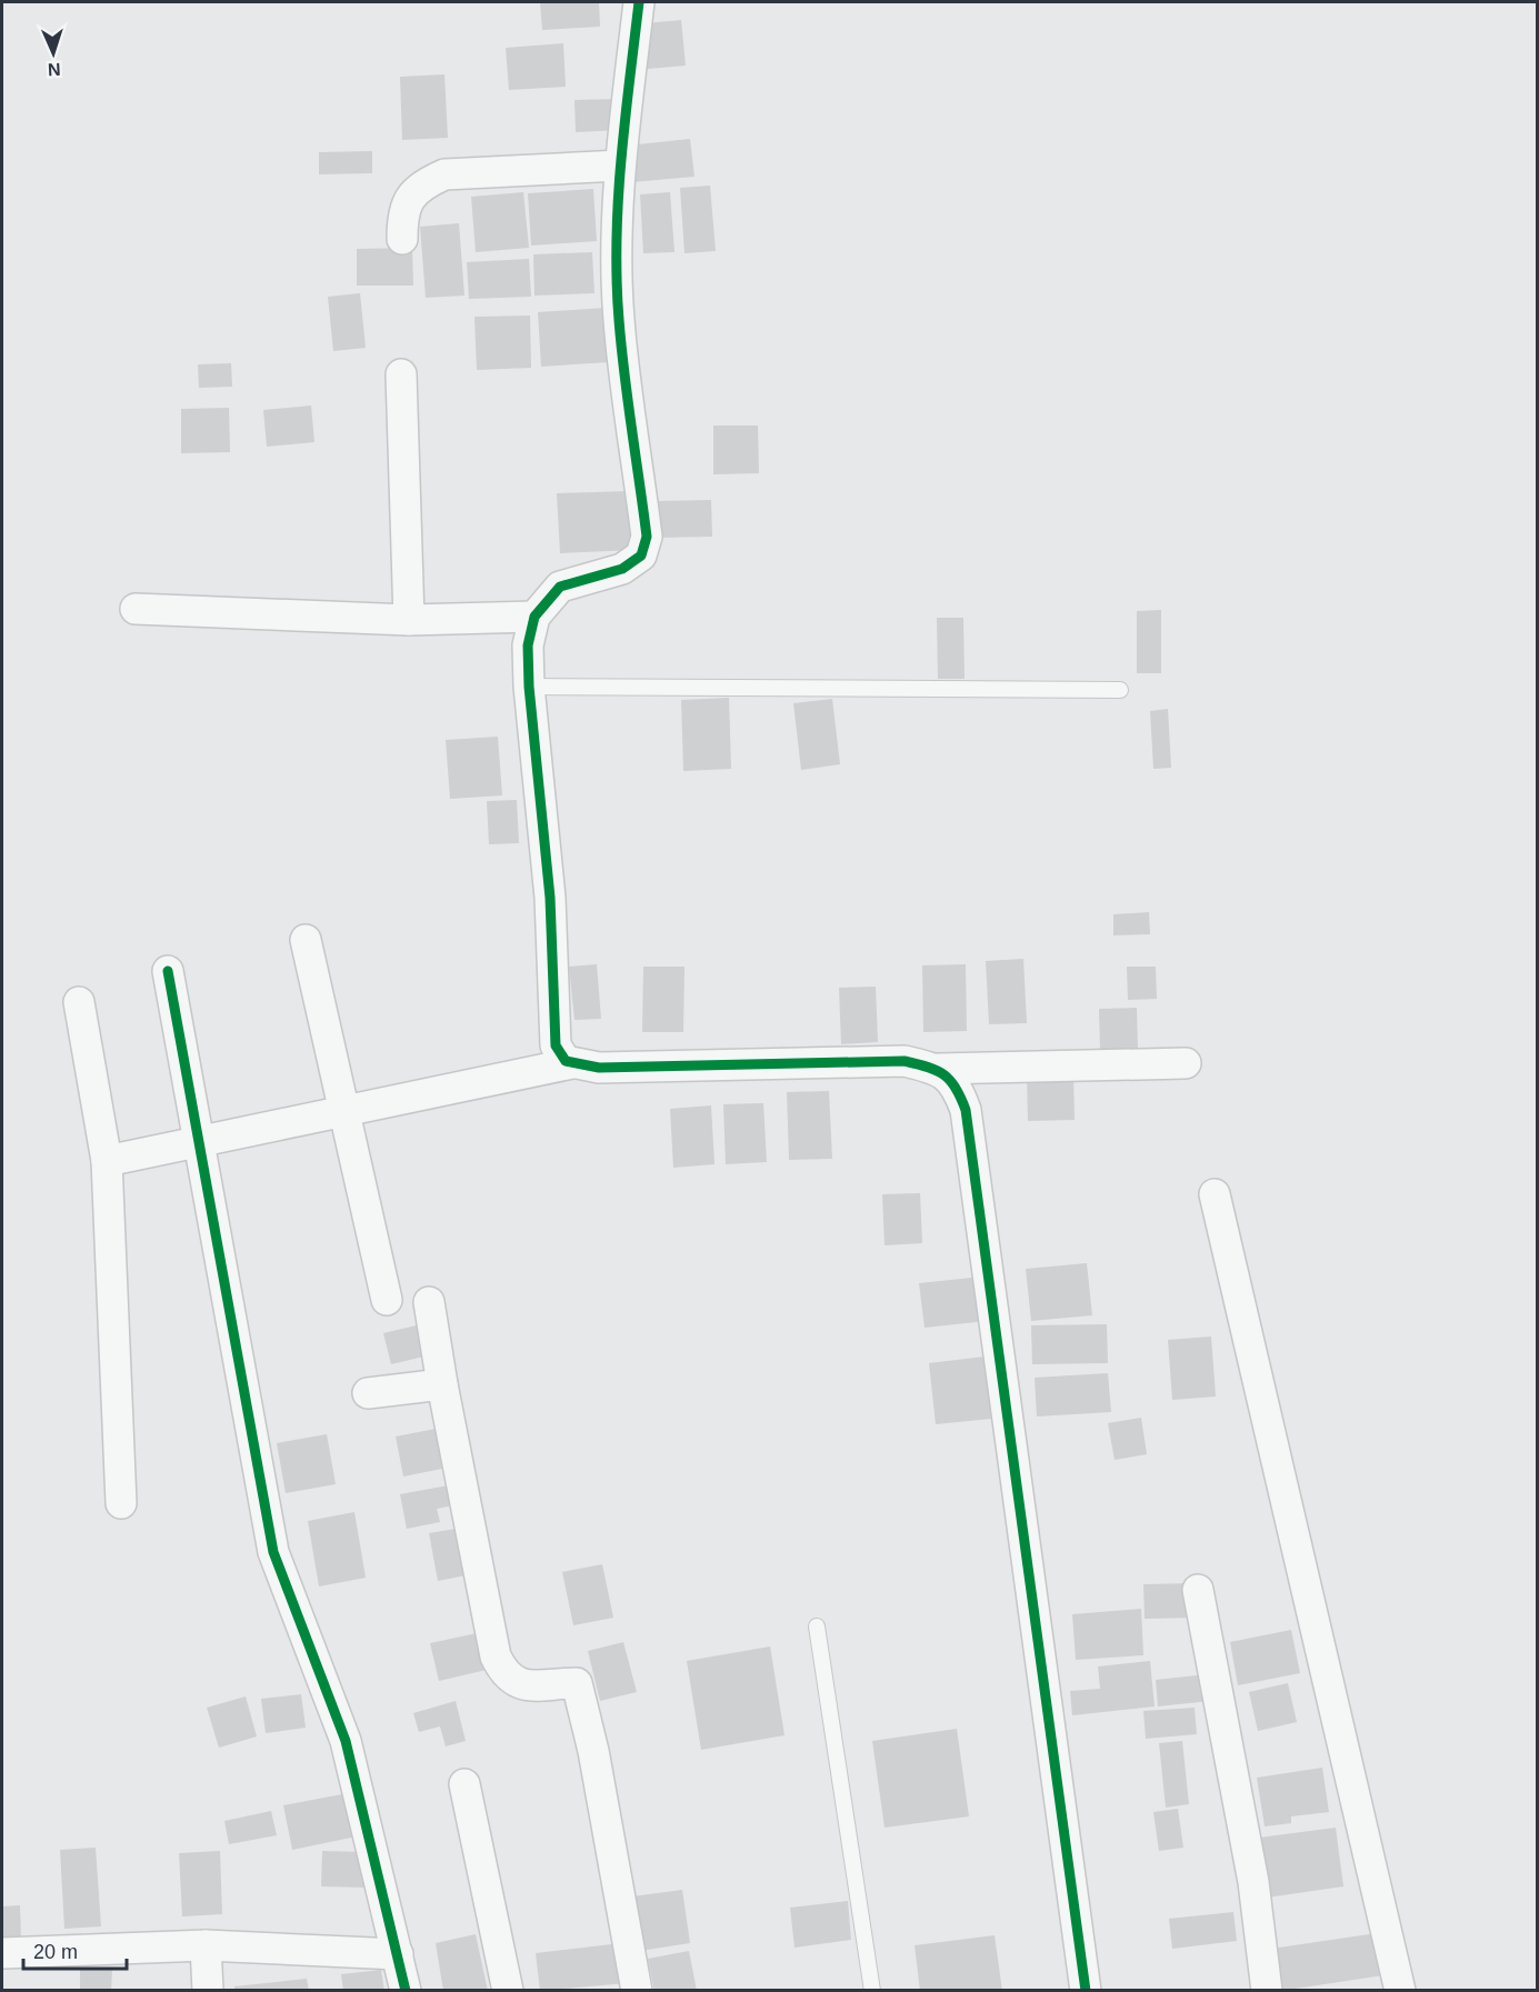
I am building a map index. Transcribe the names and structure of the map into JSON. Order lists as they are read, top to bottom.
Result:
{
  "scale_bar": "20 m",
  "north": "bottom"
}
